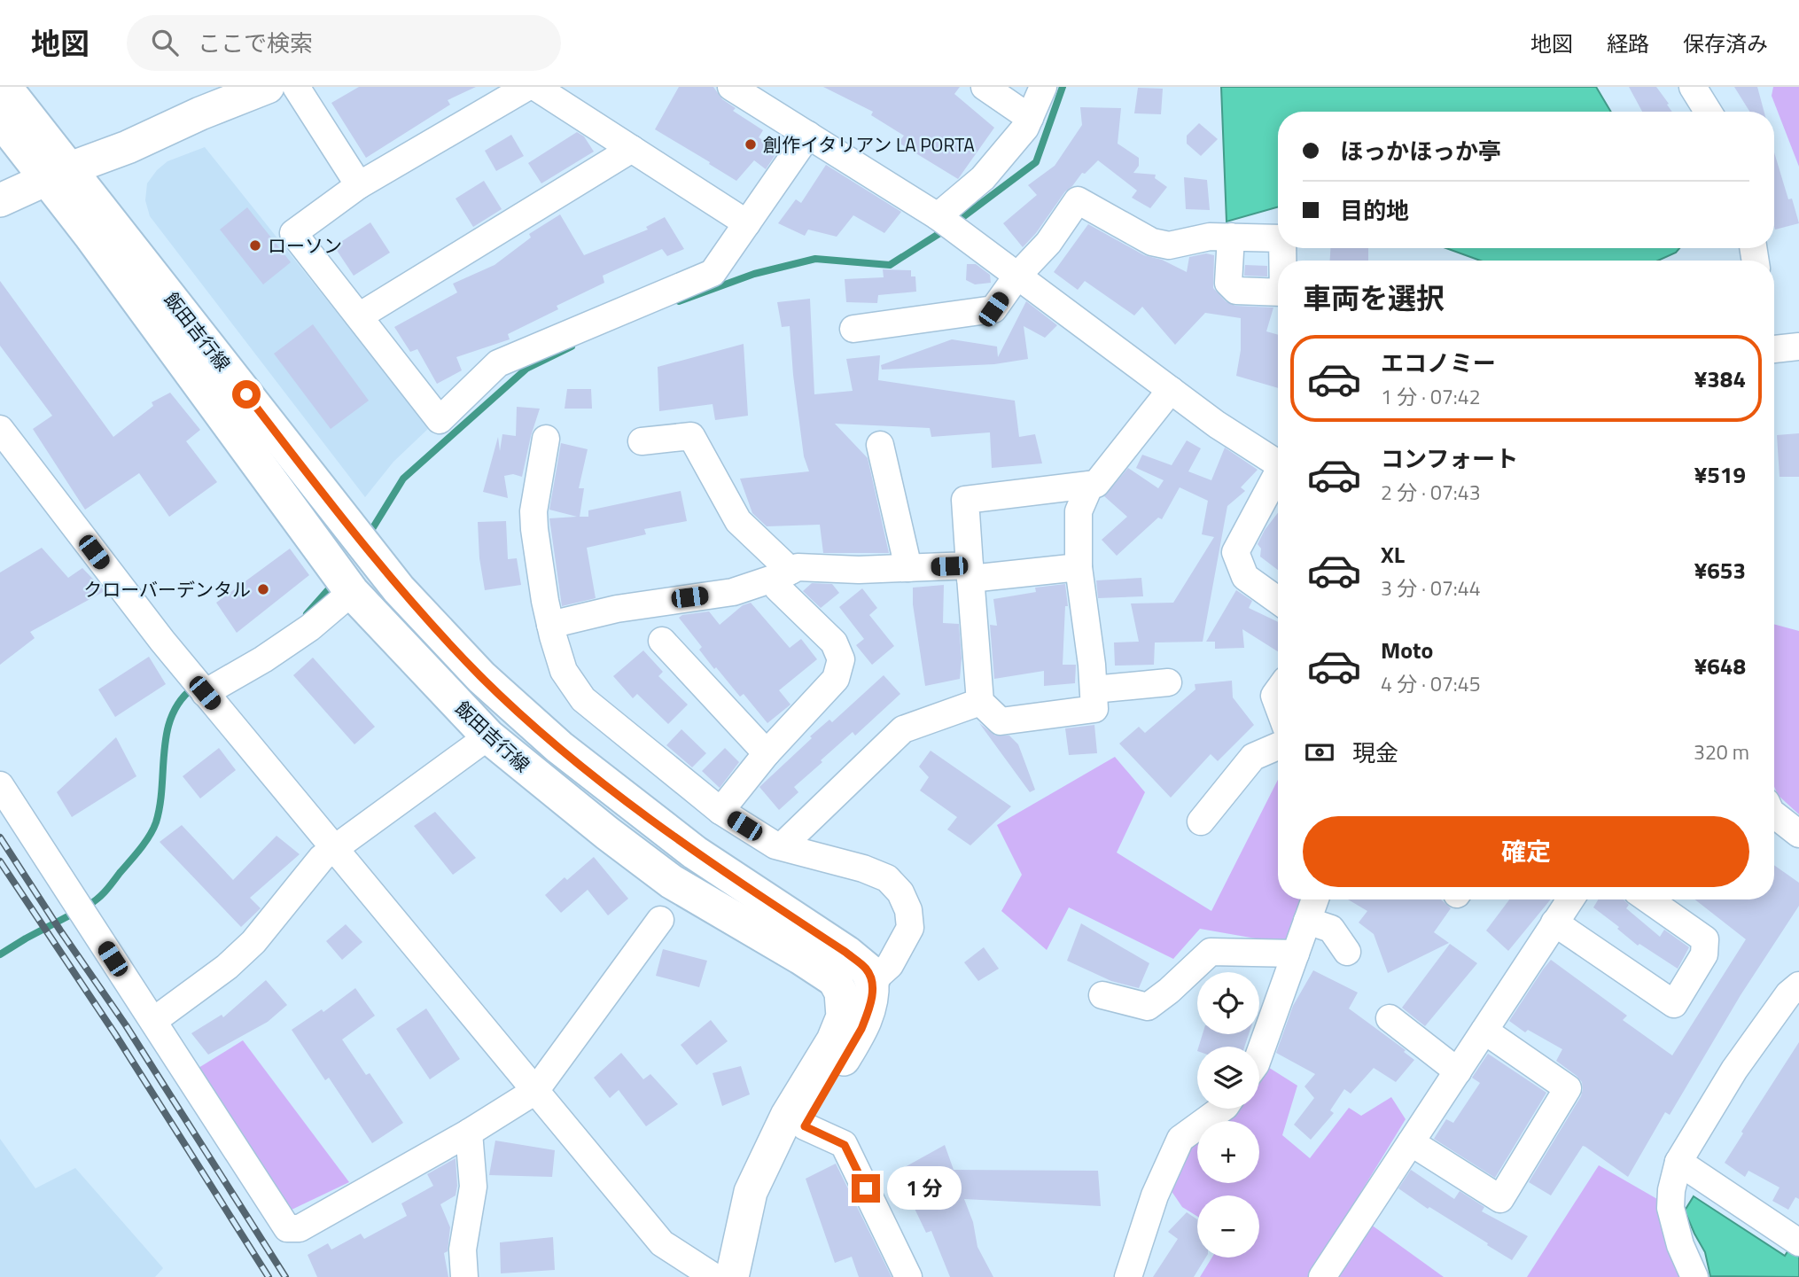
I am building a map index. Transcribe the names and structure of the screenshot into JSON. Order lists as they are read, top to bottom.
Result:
{
  "streets": {
    "main road": ["飯田吉行線"]
  },
  "places": ["創作イタリアン LA PORTA", "ローソン", "クローバーデンタル"],
  "page": {
    "header": "地図",
    "search": "ここで検索",
    "nav": ["地図", "経路", "保存済み"],
    "banner": ["ほっかほっか亭", "目的地"],
    "heading": "車両を選択",
    "list": [
      {
        "name": "エコノミー",
        "note": "1 分 · 07:42",
        "value": "¥384"
      },
      {
        "name": "コンフォート",
        "note": "2 分 · 07:43",
        "value": "¥519"
      },
      {
        "name": "XL",
        "note": "3 分 · 07:44",
        "value": "¥653"
      },
      {
        "name": "Moto",
        "note": "4 分 · 07:45",
        "value": "¥648"
      }
    ],
    "pay": ["現金", "320 m"],
    "buttons": "確定",
    "map_buttons": ["+", "−"],
    "bubble": "1 分"
  }
}
